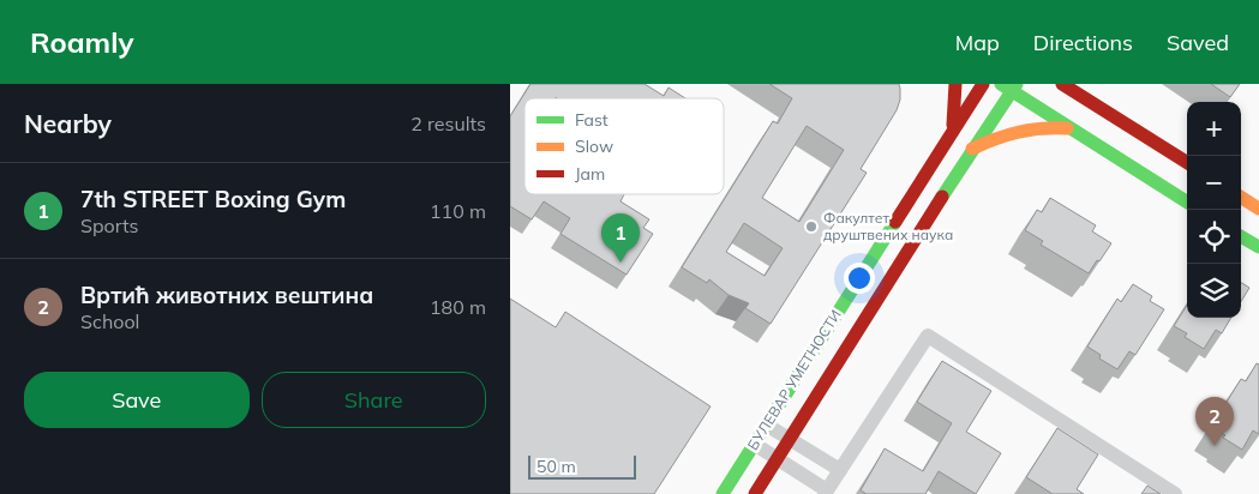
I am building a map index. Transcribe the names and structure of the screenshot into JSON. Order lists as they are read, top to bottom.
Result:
{
  "streets": {
    "street": ["БУЛЕВАР УМЕТНОСТИ"]
  },
  "places": ["Факултет друштвених наука"],
  "legend": ["Fast", "Slow", "Jam"],
  "scale_bar": "50 m",
  "page": {
    "header": "Roamly",
    "nav": ["Map", "Directions", "Saved"],
    "heading": ["Nearby", "2 results"],
    "map_buttons": ["+", "−"],
    "list": [
      {
        "mark": "1",
        "name": "7th STREET Boxing Gym",
        "note": "Sports",
        "value": "110 m"
      },
      {
        "mark": "2",
        "name": "Вртић животних вештина",
        "note": "School",
        "value": "180 m"
      }
    ],
    "pins": ["1", "2"],
    "buttons": ["Save", "Share"],
    "scale": "50 m"
  }
}
